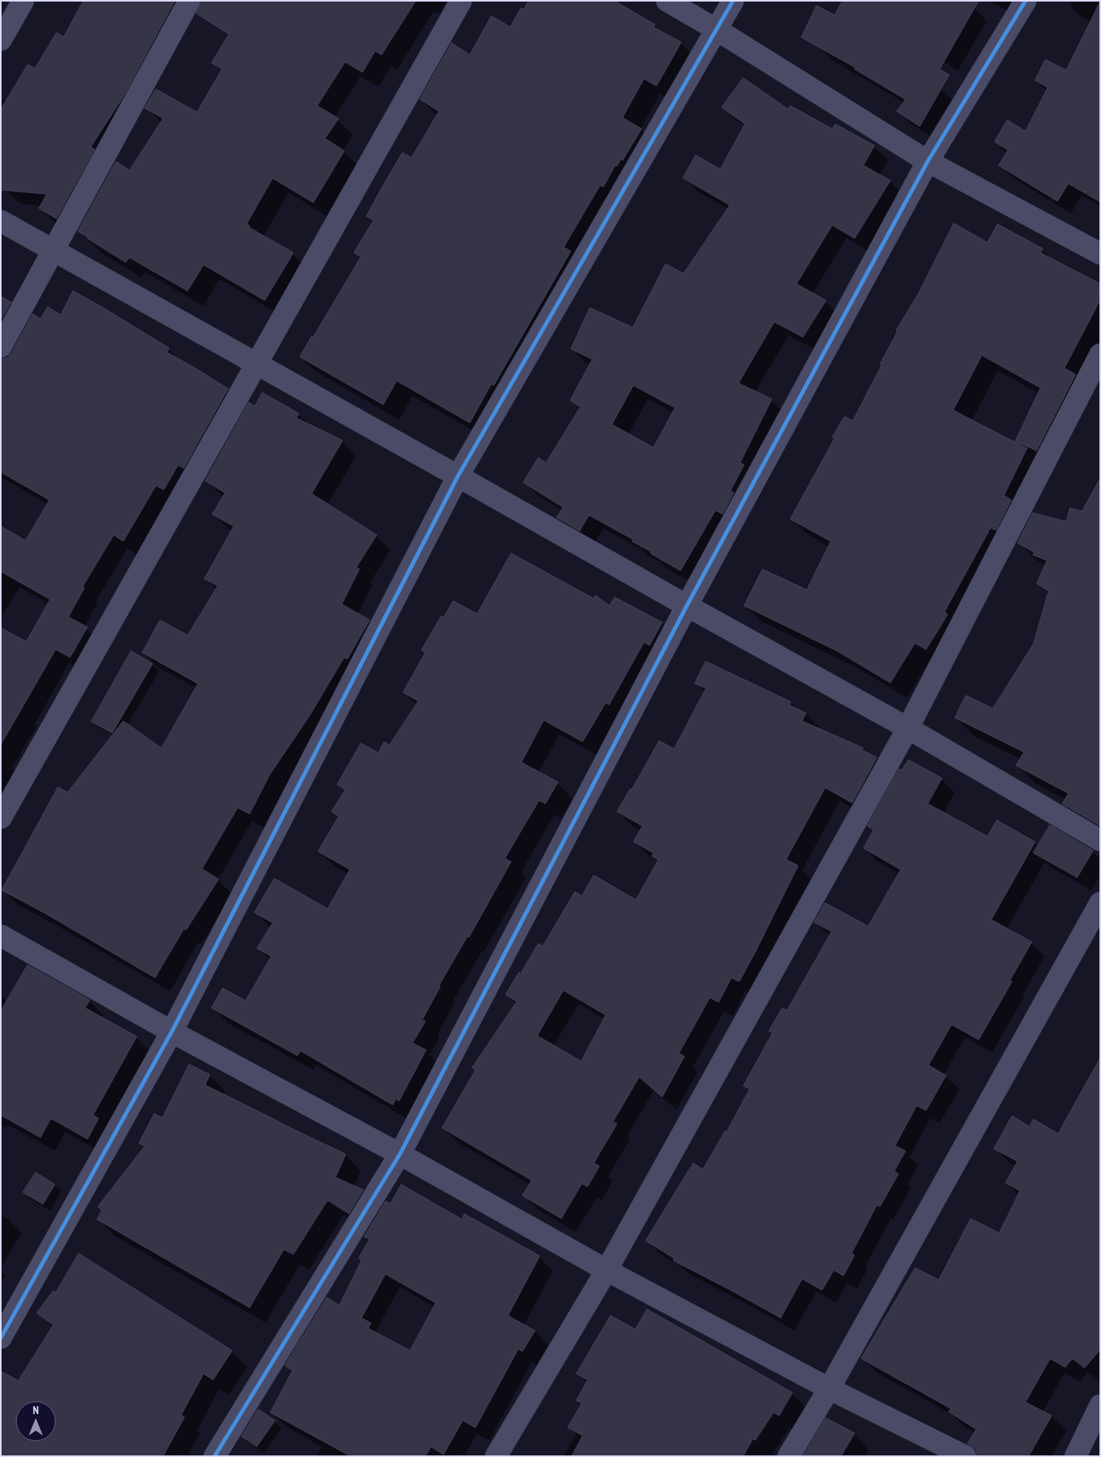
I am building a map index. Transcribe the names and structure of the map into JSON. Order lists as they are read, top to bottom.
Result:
{
  "north": "top"
}
